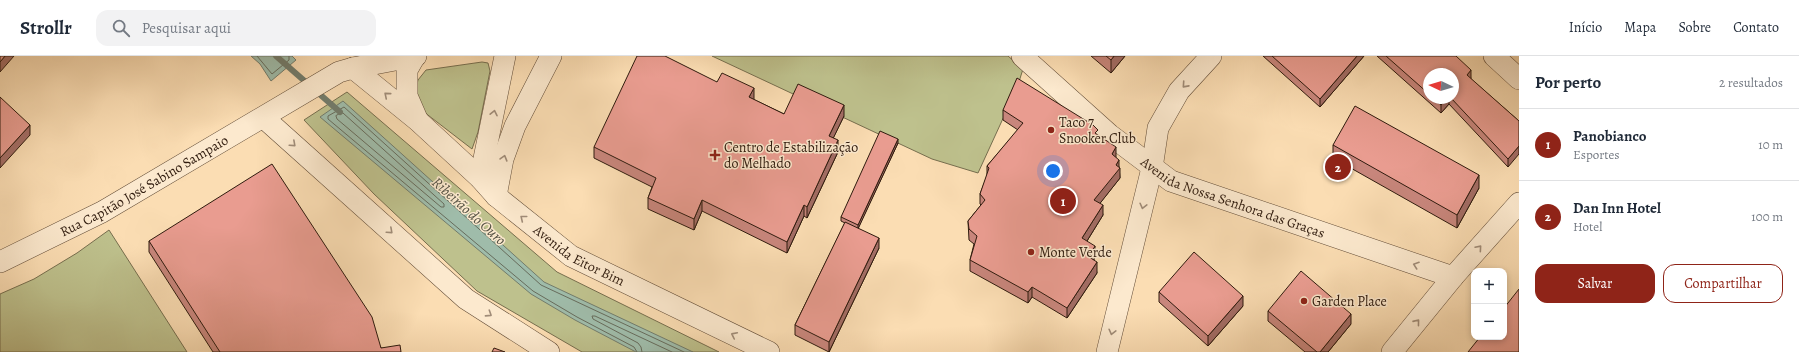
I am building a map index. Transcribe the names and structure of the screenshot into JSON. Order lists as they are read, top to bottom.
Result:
{
  "streets": {
    "street": ["Rua Capitão José Sabino Sampaio", "Avenida Nossa Senhora das Graças", "Avenida Eitor Bim"]
  },
  "crossings": [
    ["Rua Capitão José Sabino Sampaio", "Avenida Eitor Bim"]
  ],
  "one_way": ["Avenida Nossa Senhora das Graças"],
  "water": ["Ribeirão do Ouro"],
  "places": {
    "other": ["Taco 7 Snooker Club", "Monte Verde", "Garden Place"],
    "health": ["Centro de Estabilização do Melhado"]
  },
  "north": "left",
  "page": {
    "header": "Strollr",
    "search": "Pesquisar aqui",
    "nav": [
      "Início",
      "Mapa",
      "Sobre",
      "Contato"
    ],
    "heading": ["Por perto", "2 resultados"],
    "list": [
      {
        "mark": "1",
        "name": "Panobianco",
        "note": "Esportes",
        "value": "10 m"
      },
      {
        "mark": "2",
        "name": "Dan Inn Hotel",
        "note": "Hotel",
        "value": "100 m"
      }
    ],
    "pins": ["2", "1"],
    "buttons": ["Salvar", "Compartilhar"],
    "map_buttons": ["+", "−"]
  }
}
